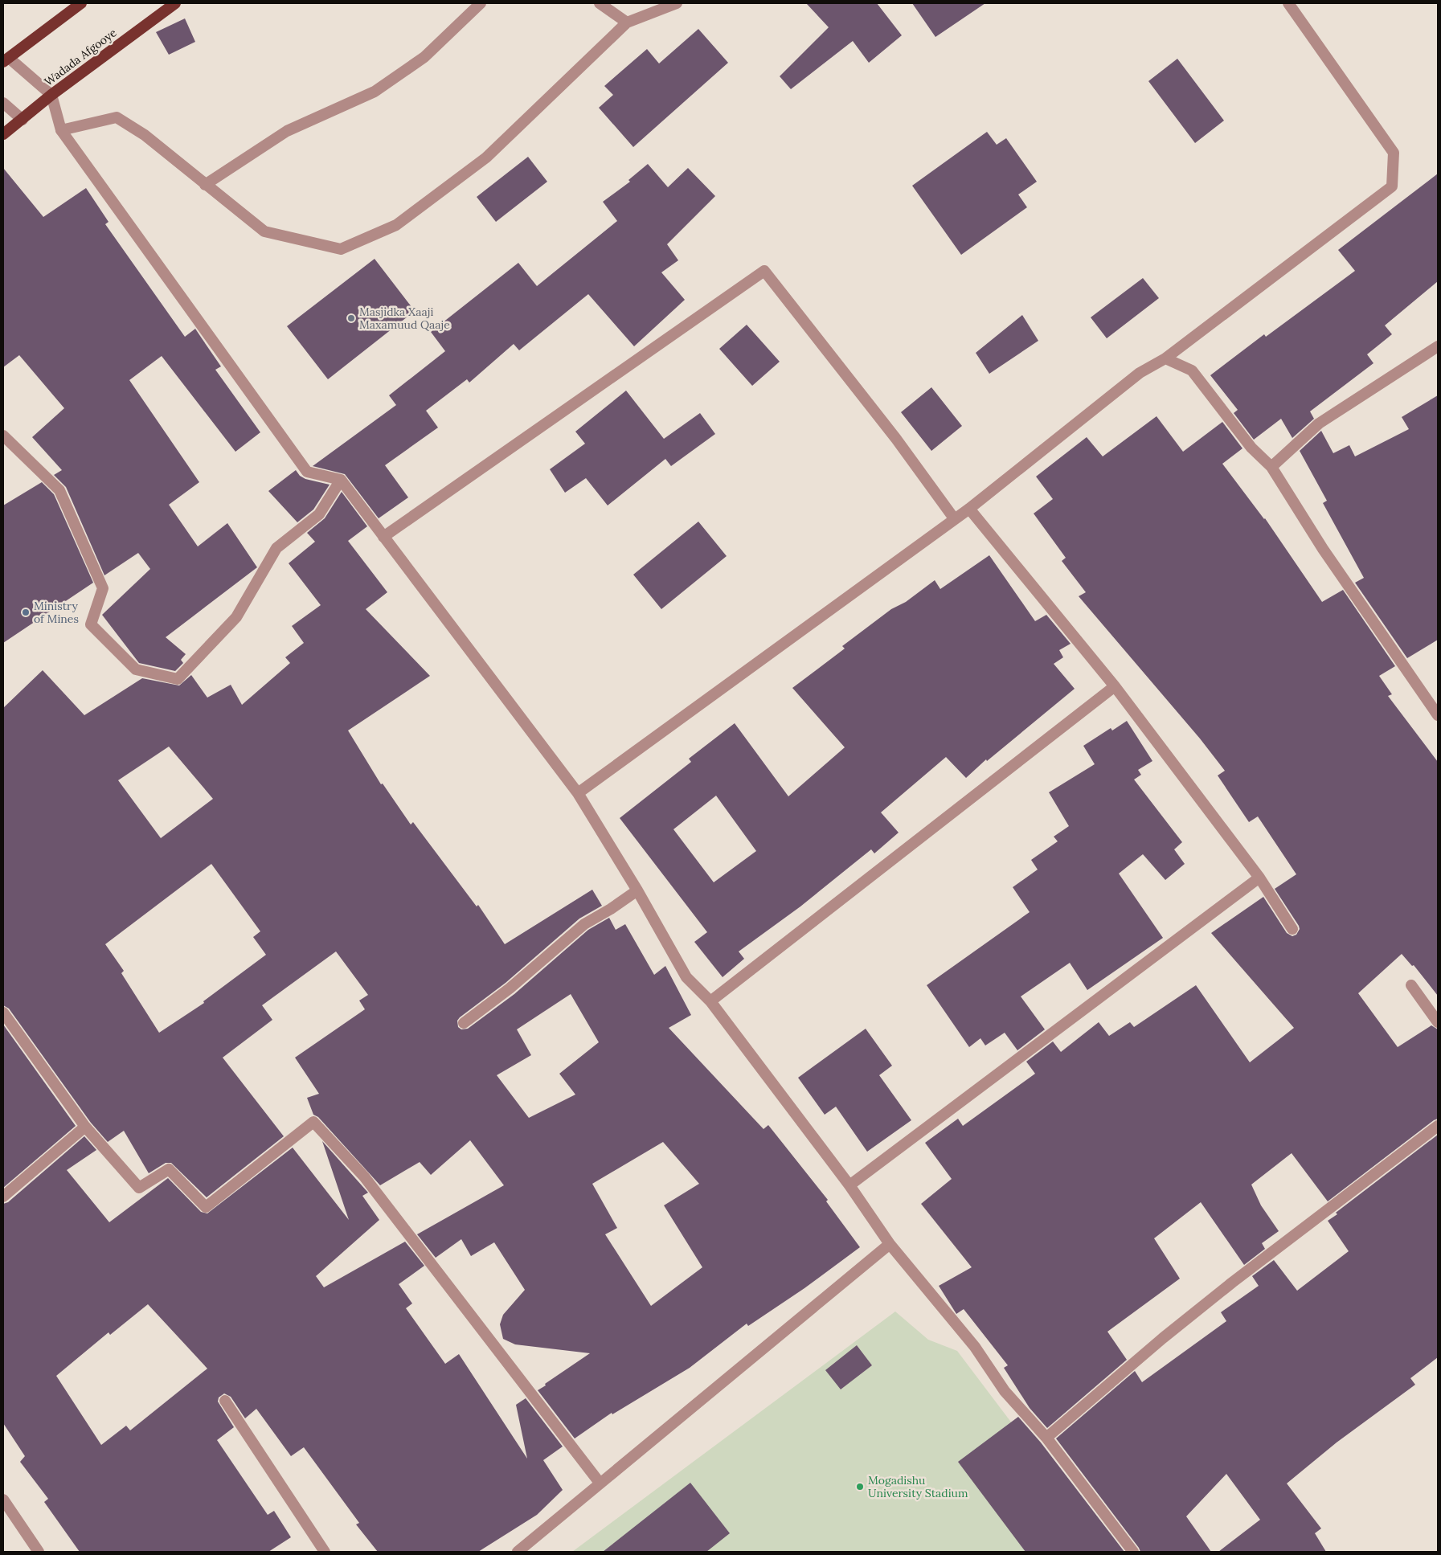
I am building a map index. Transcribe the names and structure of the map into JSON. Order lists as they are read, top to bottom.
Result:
{
  "streets": {
    "highway": ["Wadada Afgooye"]
  },
  "places": ["Masjidka Xaaji Maxamuud Qaaje", "Ministry of Mines", "Mogadishu University Stadium"]
}
